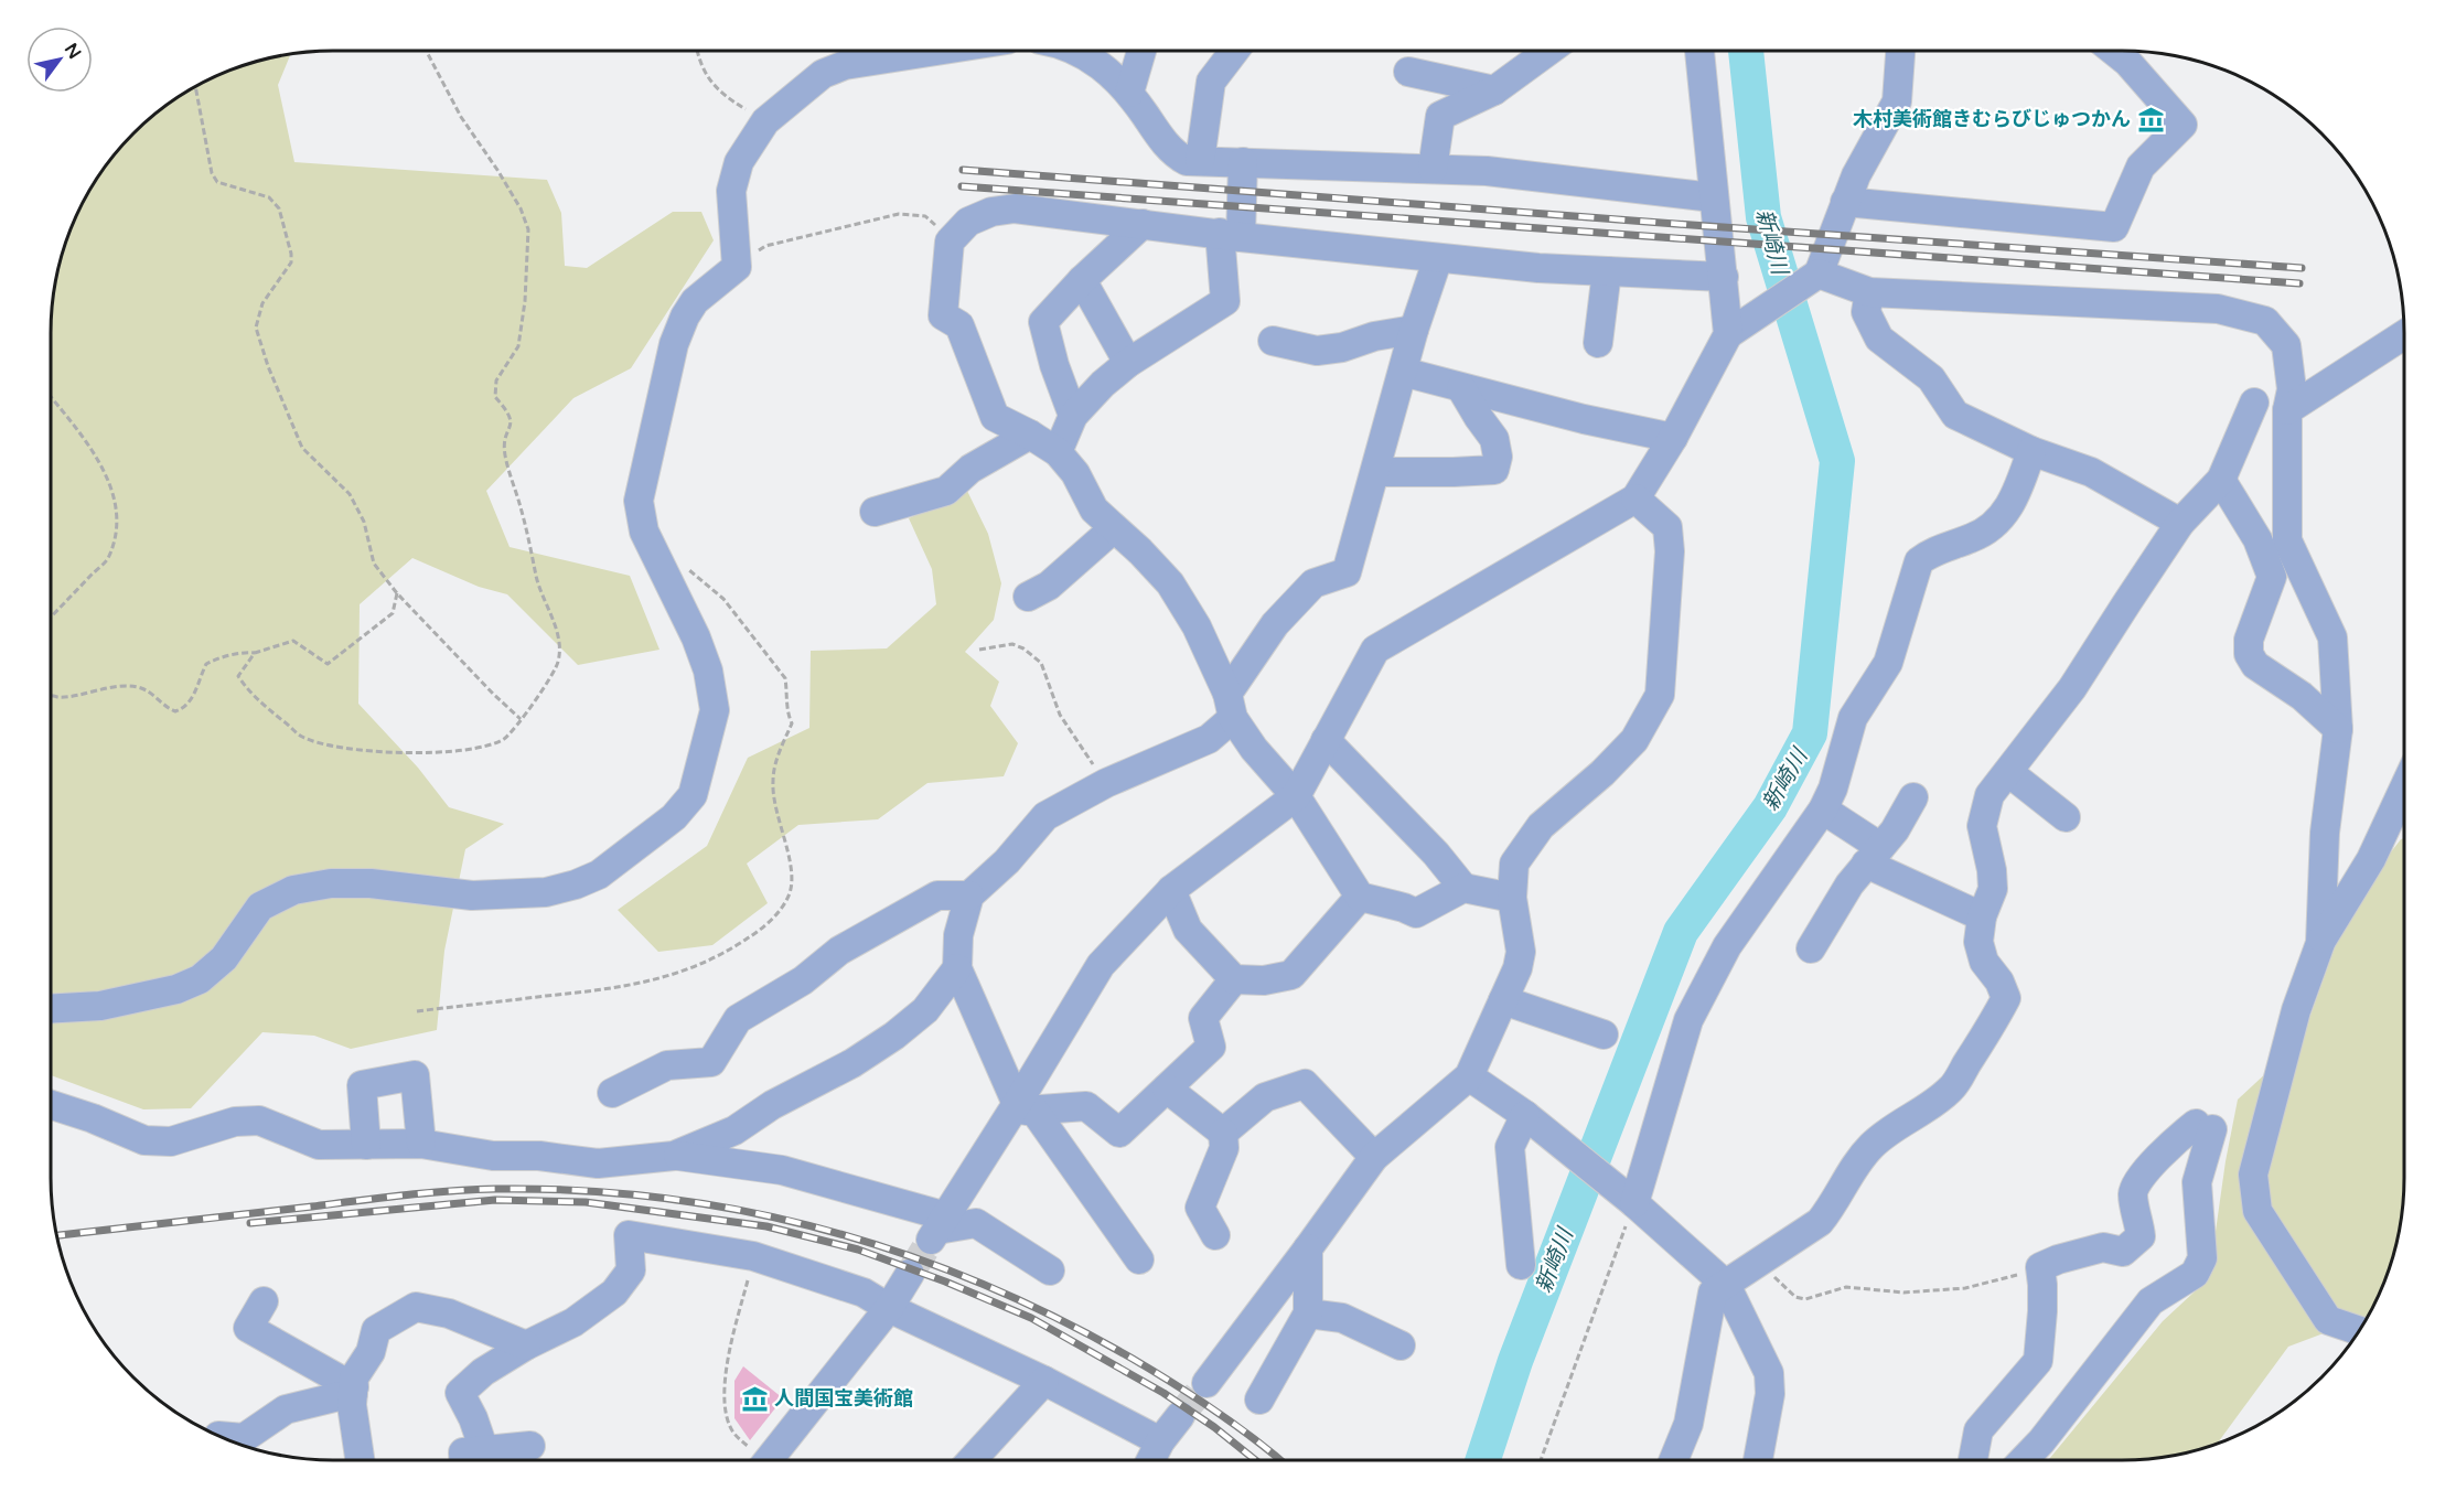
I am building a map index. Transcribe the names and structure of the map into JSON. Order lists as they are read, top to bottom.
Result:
{
  "water": ["新崎川"],
  "places": {
    "museum": ["木村美術館きむらびじゅつかん", "人間国宝美術館"]
  },
  "north": "top right"
}
